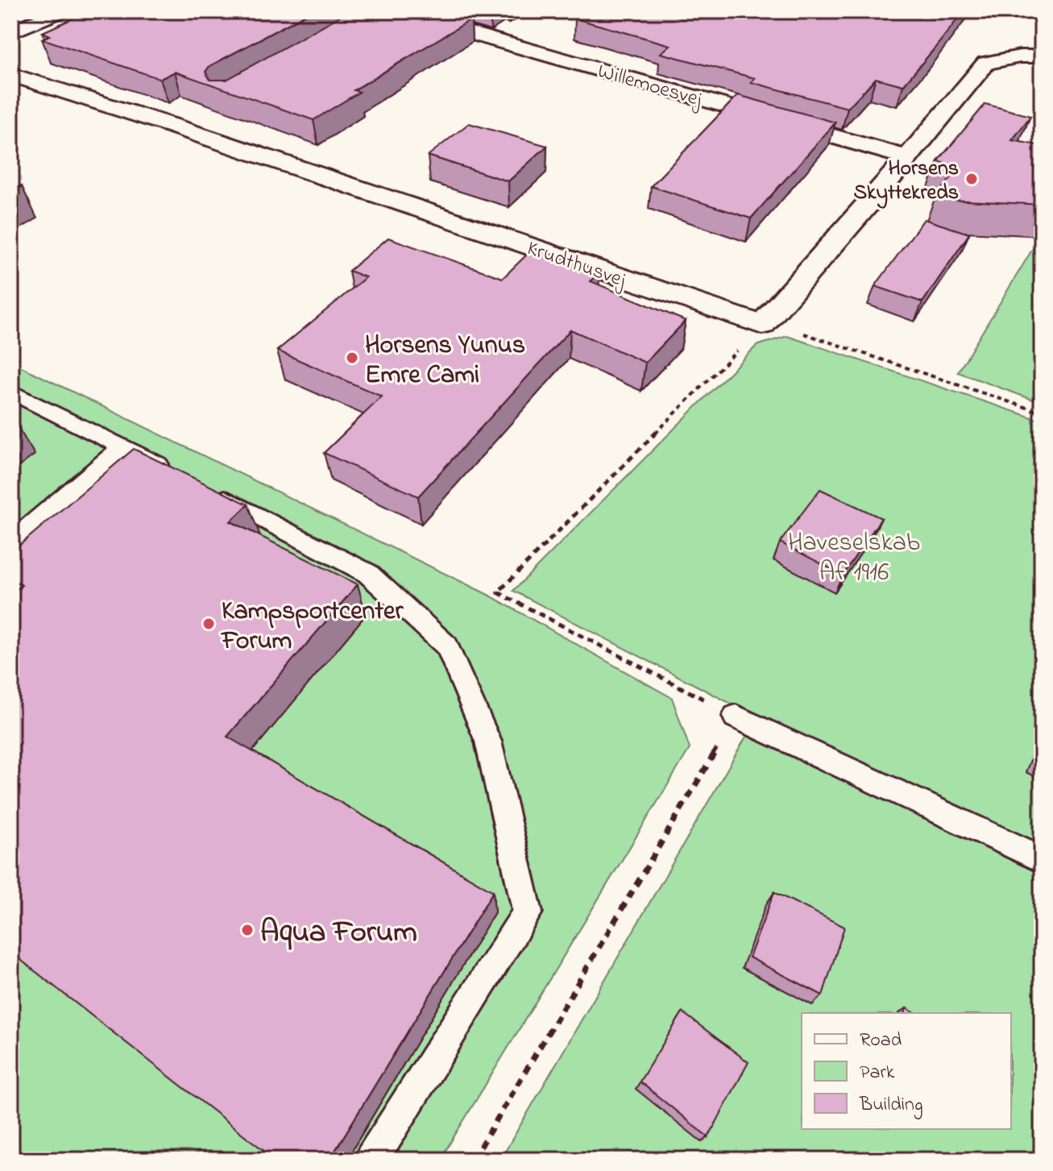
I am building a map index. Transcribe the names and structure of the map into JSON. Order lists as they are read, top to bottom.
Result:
{
  "streets": {
    "street": ["Willemoesvej", "Krudthusvej"]
  },
  "parks": ["Haveselskab Af 1916"],
  "places": [
    "Horsens Skyttekreds",
    "Horsens Yunus Emre Cami",
    "Kampsportcenter Forum",
    "Aqua Forum"
  ],
  "legend": ["Road", "Park", "Building"]
}
